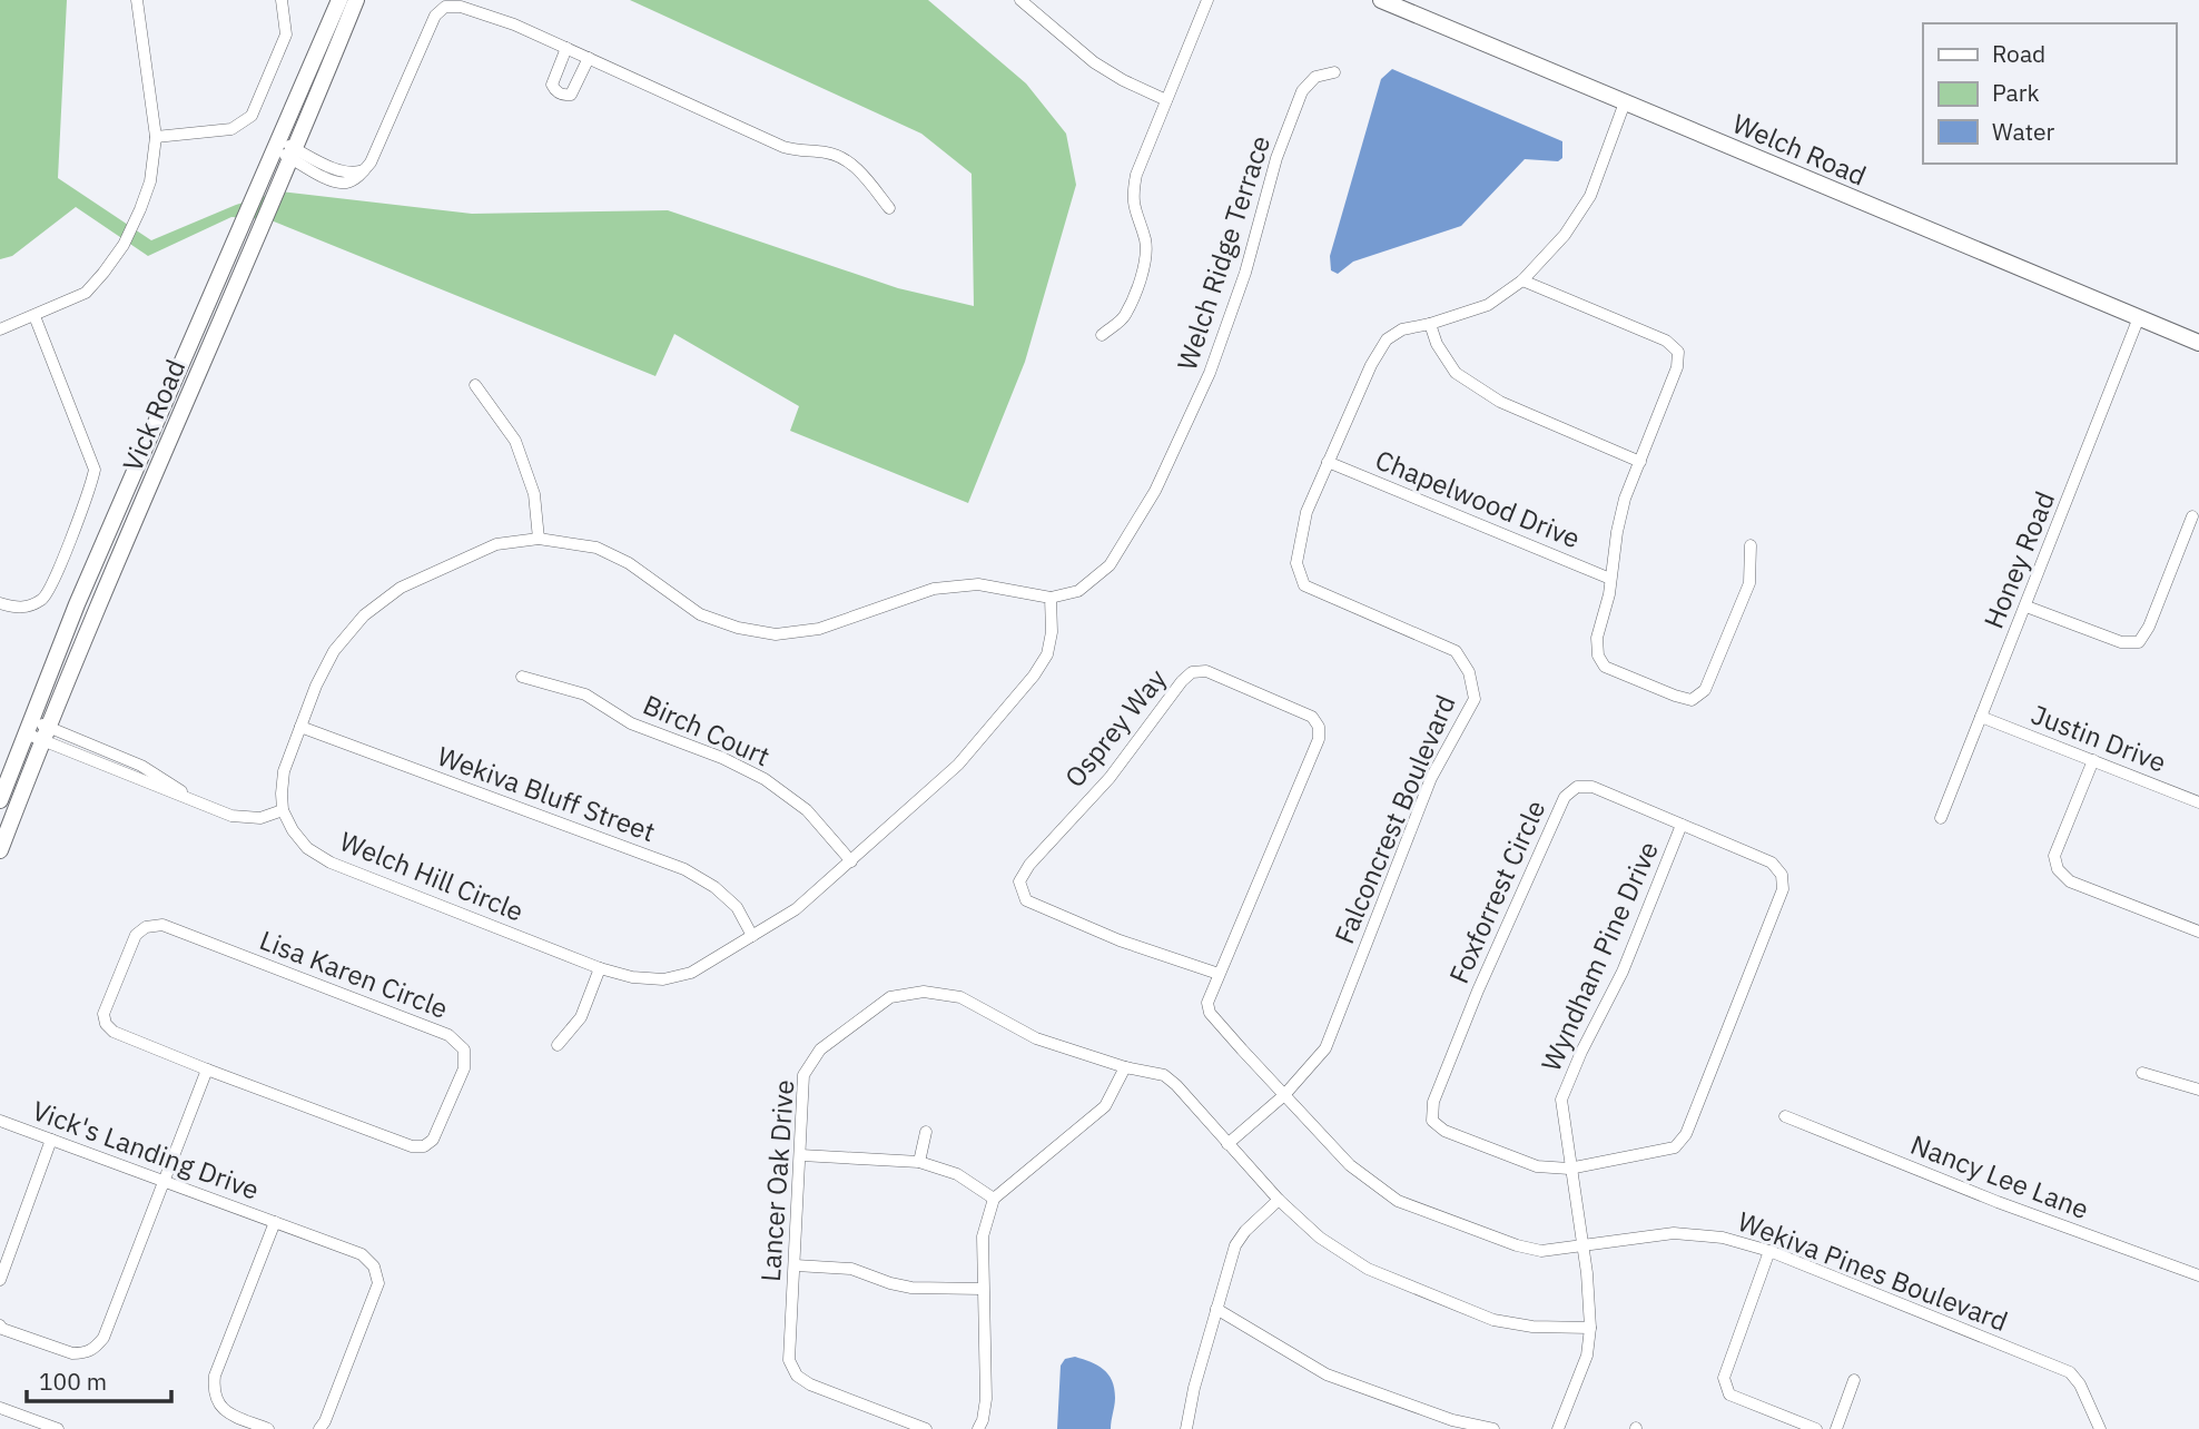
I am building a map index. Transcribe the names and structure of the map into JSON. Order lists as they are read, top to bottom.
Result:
{
  "streets": {
    "street": [
      "Welch Road",
      "Welch Ridge Terrace",
      "Vick Road",
      "Chapelwood Drive",
      "Honey Road",
      "Osprey Way",
      "Birch Court",
      "Justin Drive",
      "Wekiva Bluff Street",
      "Falconcrest Boulevard",
      "Welch Hill Circle",
      "Foxforrest Circle",
      "Wyndham Pine Drive",
      "Lisa Karen Circle",
      "Vick's Landing Drive",
      "Nancy Lee Lane",
      "Lancer Oak Drive",
      "Wekiva Pines Boulevard"
    ]
  },
  "crossings": [
    ["Welch Road", "Honey Road"],
    ["Welch Road", "Falconcrest Boulevard"],
    ["Welch Ridge Terrace", "Welch Hill Circle"],
    ["Chapelwood Drive", "Falconcrest Boulevard"],
    ["Honey Road", "Justin Drive"],
    ["Osprey Way", "Wekiva Pines Boulevard"],
    ["Birch Court", "Welch Hill Circle"],
    ["Wekiva Bluff Street", "Welch Hill Circle"],
    ["Falconcrest Boulevard", "Lancer Oak Drive"],
    ["Falconcrest Boulevard", "Wekiva Pines Boulevard"],
    ["Foxforrest Circle", "Wyndham Pine Drive"],
    ["Wyndham Pine Drive", "Lancer Oak Drive"],
    ["Wyndham Pine Drive", "Wekiva Pines Boulevard"]
  ],
  "legend": ["Road", "Park", "Water"],
  "scale_bar": "100 m"
}
